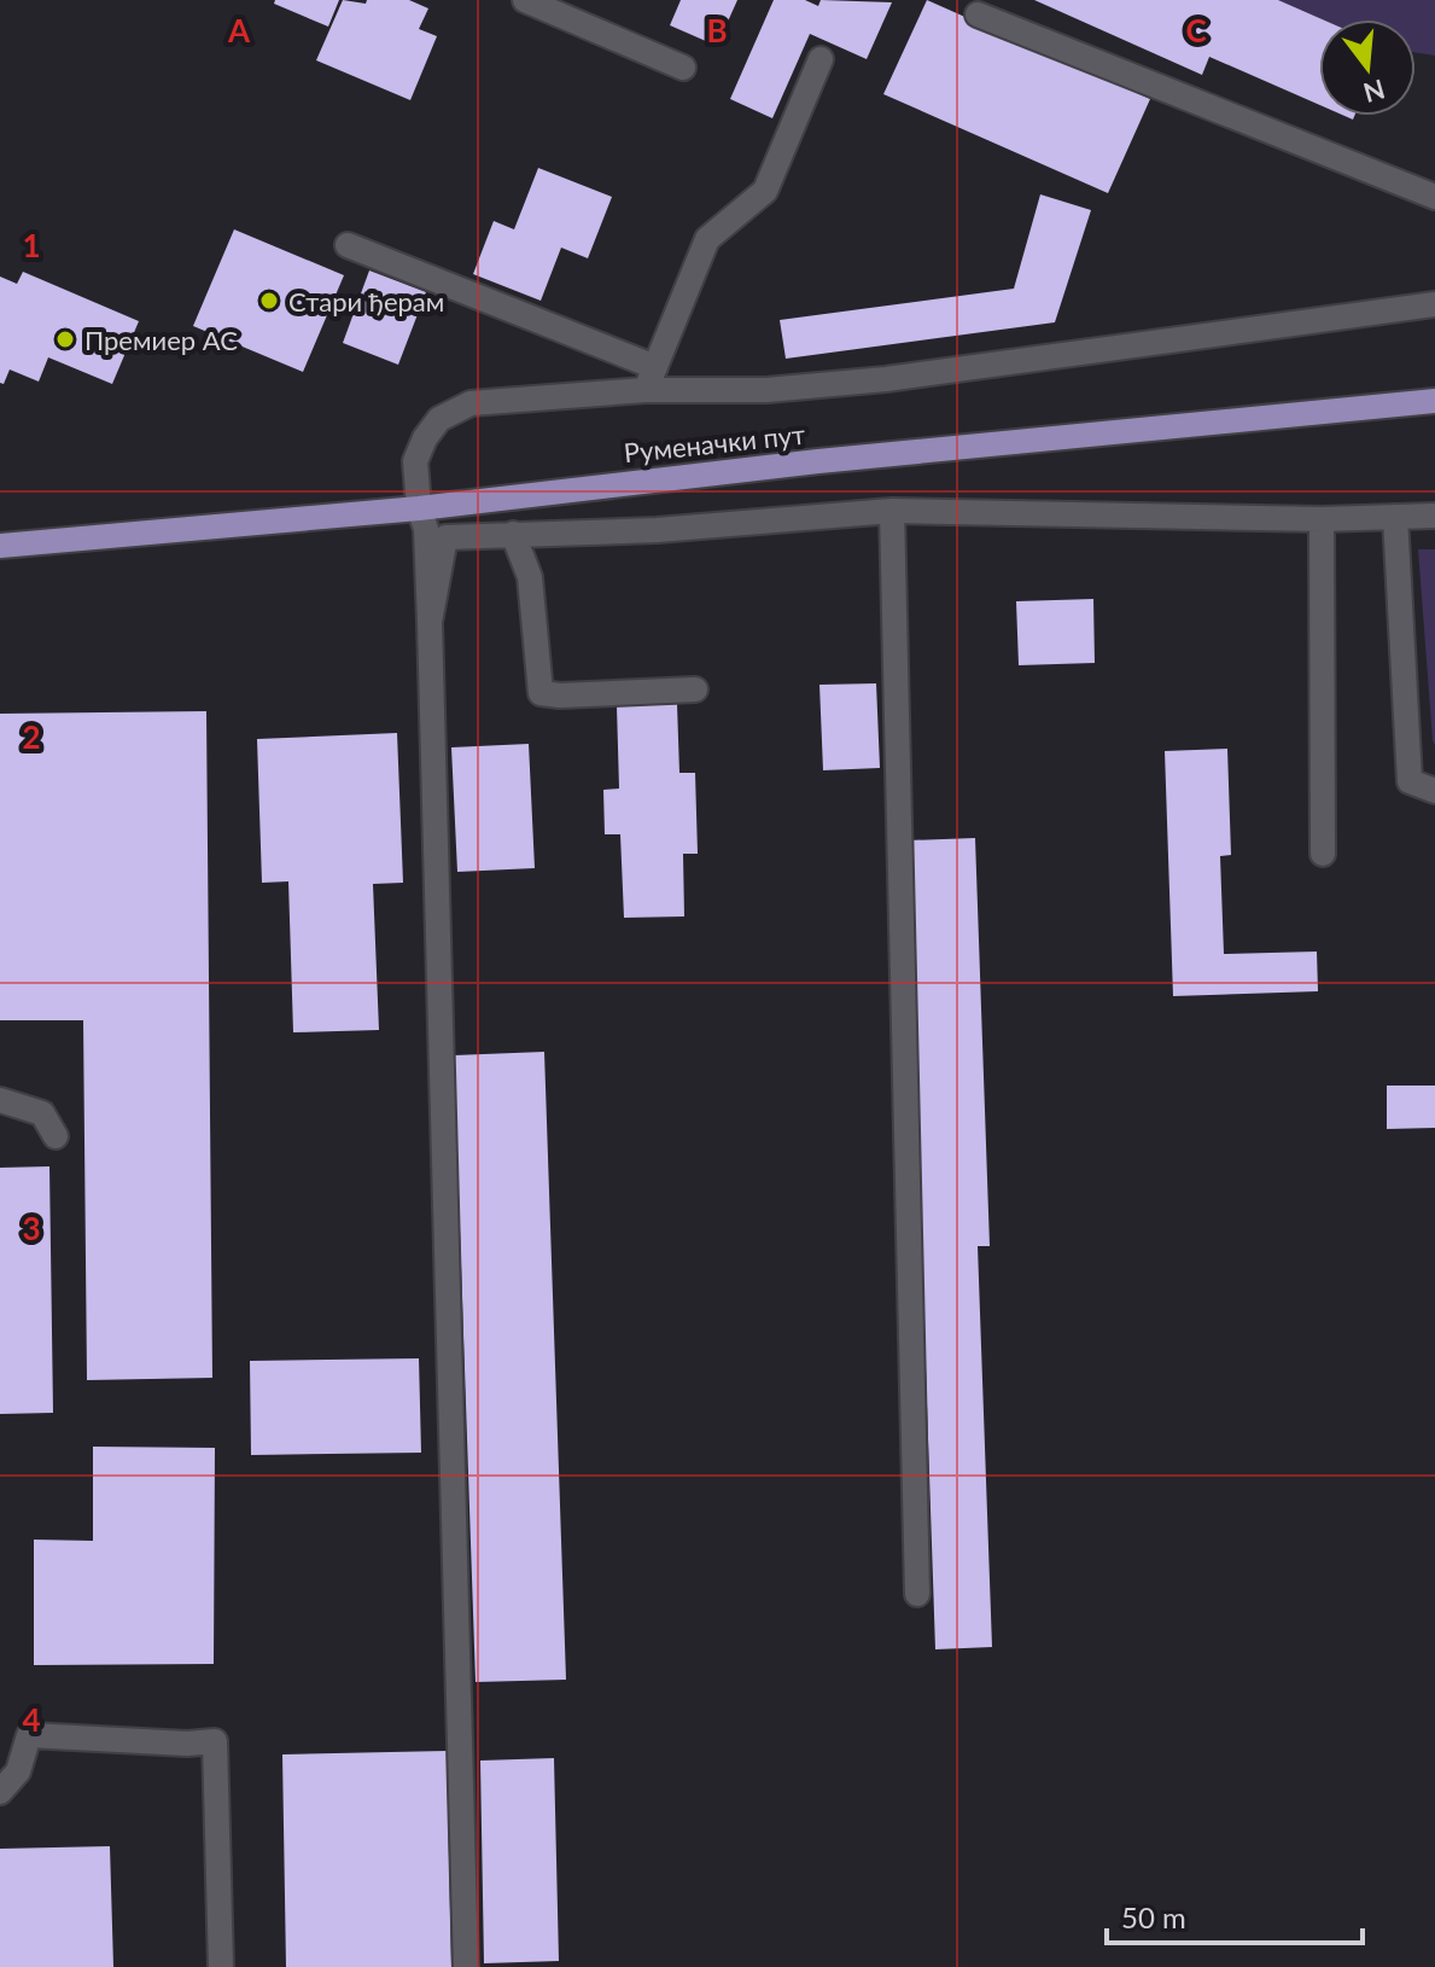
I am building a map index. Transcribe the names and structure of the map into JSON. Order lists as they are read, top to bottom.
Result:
{
  "streets": {
    "main road": ["Руменачки пут"]
  },
  "places": ["Стари ђерам", "Премиер АС"],
  "scale_bar": "50 m",
  "north": "bottom",
  "grid": {
    "columns": ["A", "B", "C"],
    "rows": [
      "1",
      "2",
      "3",
      "4"
    ]
  }
}
